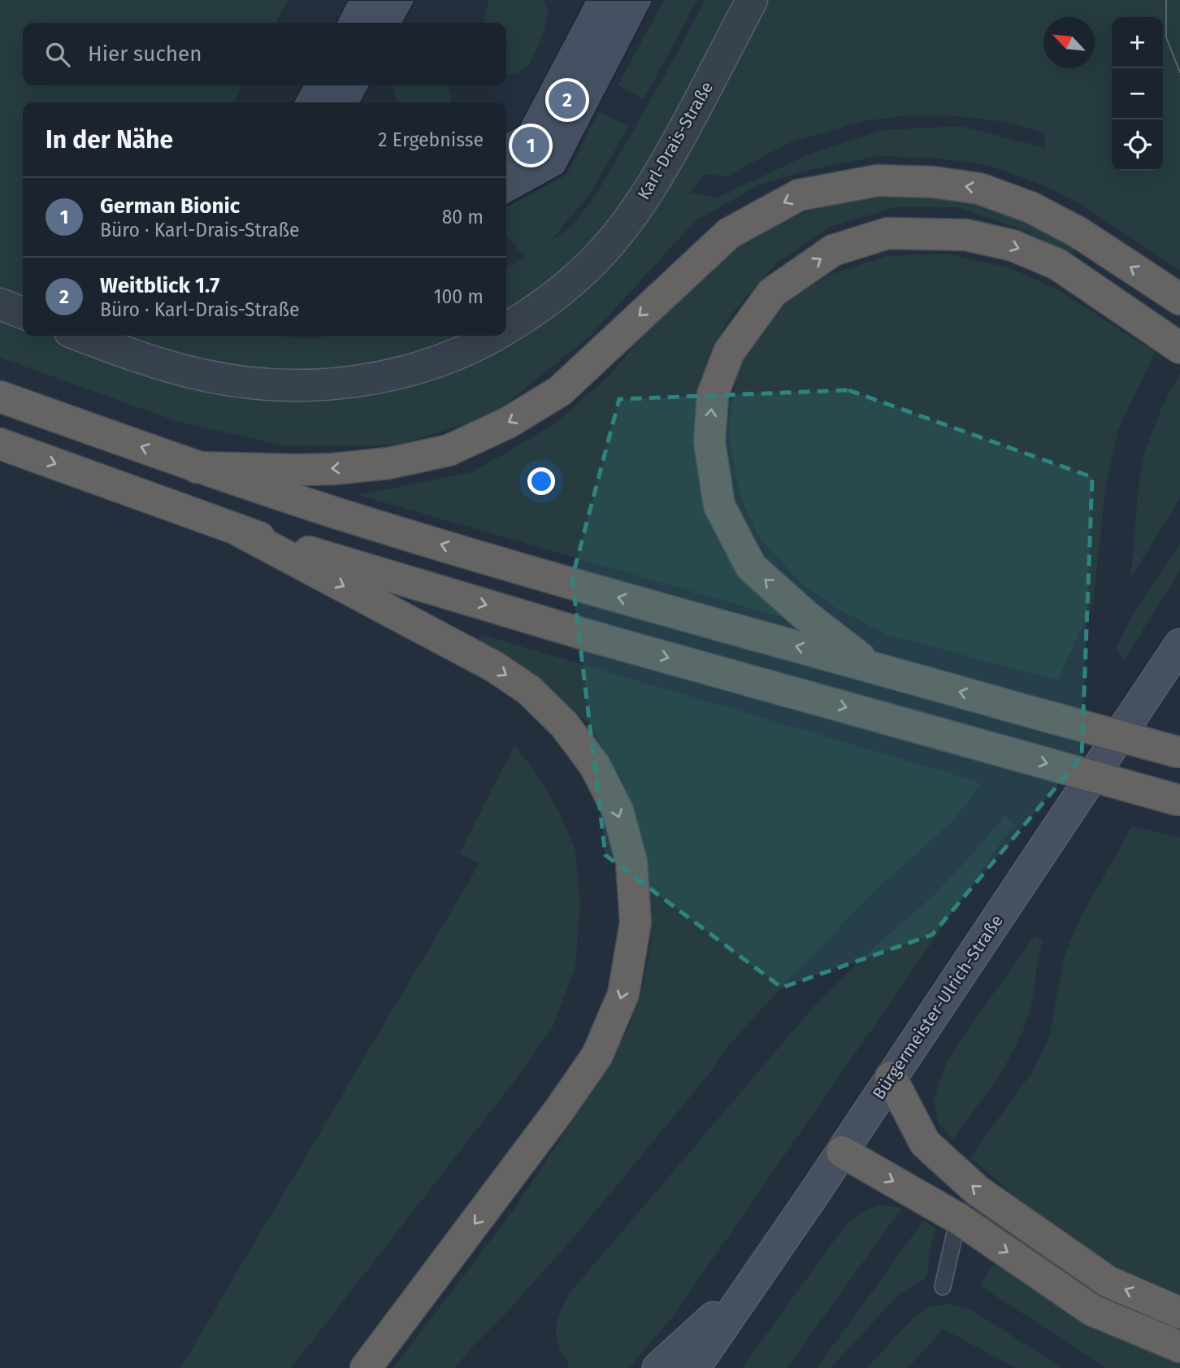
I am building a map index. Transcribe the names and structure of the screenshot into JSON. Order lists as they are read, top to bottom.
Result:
{
  "streets": {
    "main road": ["Bürgermeister-Ulrich-Straße"],
    "street": ["Karl-Drais-Straße"]
  },
  "north": "top left",
  "page": {
    "map_buttons": ["+", "−"],
    "search": "Hier suchen",
    "pins": ["2", "1"],
    "heading": ["In der Nähe", "2 Ergebnisse"],
    "list": [
      {
        "mark": "1",
        "name": "German Bionic",
        "note": "Büro · Karl-Drais-Straße",
        "value": "80 m"
      },
      {
        "mark": "2",
        "name": "Weitblick 1.7",
        "note": "Büro · Karl-Drais-Straße",
        "value": "100 m"
      }
    ]
  }
}
